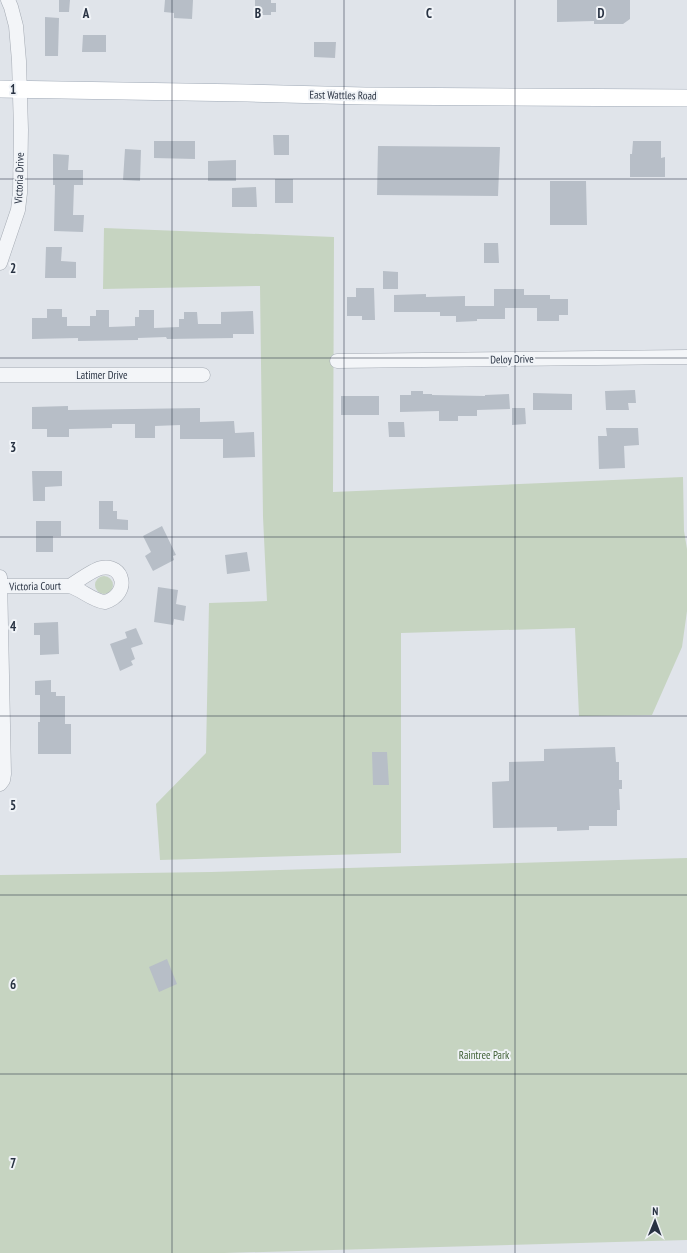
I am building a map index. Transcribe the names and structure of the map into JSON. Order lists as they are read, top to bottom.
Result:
{
  "streets": {
    "main road": ["East Wattles Road"],
    "street": [
      "Victoria Drive",
      "Deloy Drive",
      "Latimer Drive",
      "Victoria Court"
    ]
  },
  "crossings": [
    ["East Wattles Road", "Victoria Drive"]
  ],
  "parks": ["Raintree Park"],
  "north": "top",
  "grid": {
    "columns": [
      "A",
      "B",
      "C",
      "D"
    ],
    "rows": [
      "1",
      "2",
      "3",
      "4",
      "5",
      "6",
      "7"
    ]
  }
}
